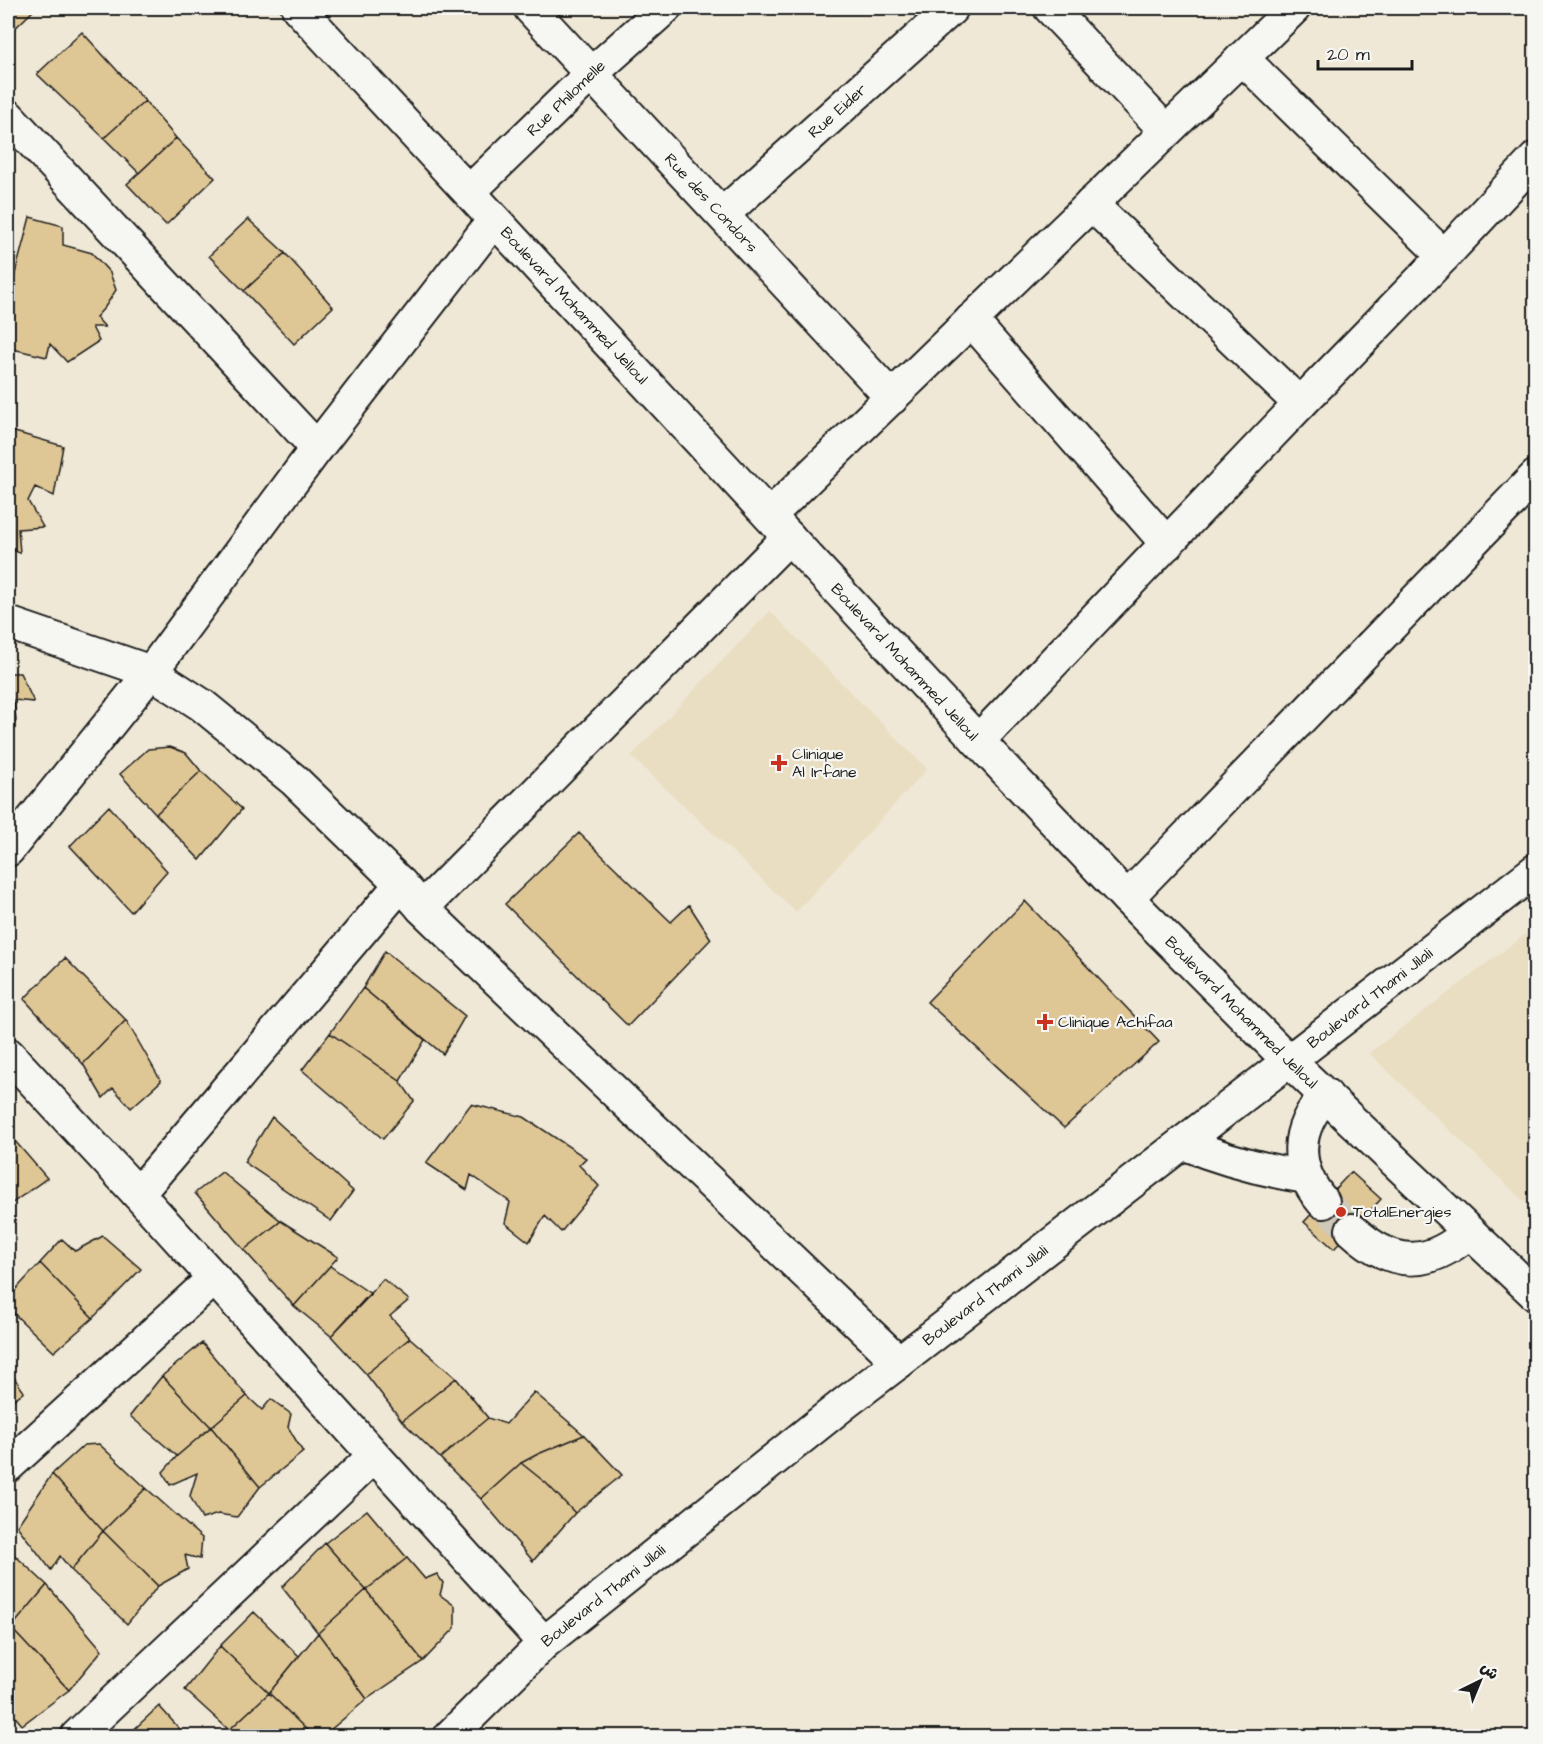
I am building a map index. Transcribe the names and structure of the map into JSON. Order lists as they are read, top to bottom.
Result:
{
  "streets": {
    "street": [
      "Rue Philomelle",
      "Rue Eider",
      "Rue des Condors",
      "Boulevard Mohammed Jelloul",
      "Boulevard Thami Jilali"
    ]
  },
  "crossings": [
    ["Rue Philomelle", "Rue des Condors"],
    ["Rue Philomelle", "Boulevard Mohammed Jelloul"],
    ["Rue Eider", "Rue des Condors"],
    ["Boulevard Mohammed Jelloul", "Boulevard Thami Jilali"]
  ],
  "places": {
    "health": ["Clinique Al Irfane", "Clinique Achifaa"],
    "other": ["TotalEnergies"]
  },
  "scale_bar": "20 m",
  "north": "top right"
}
